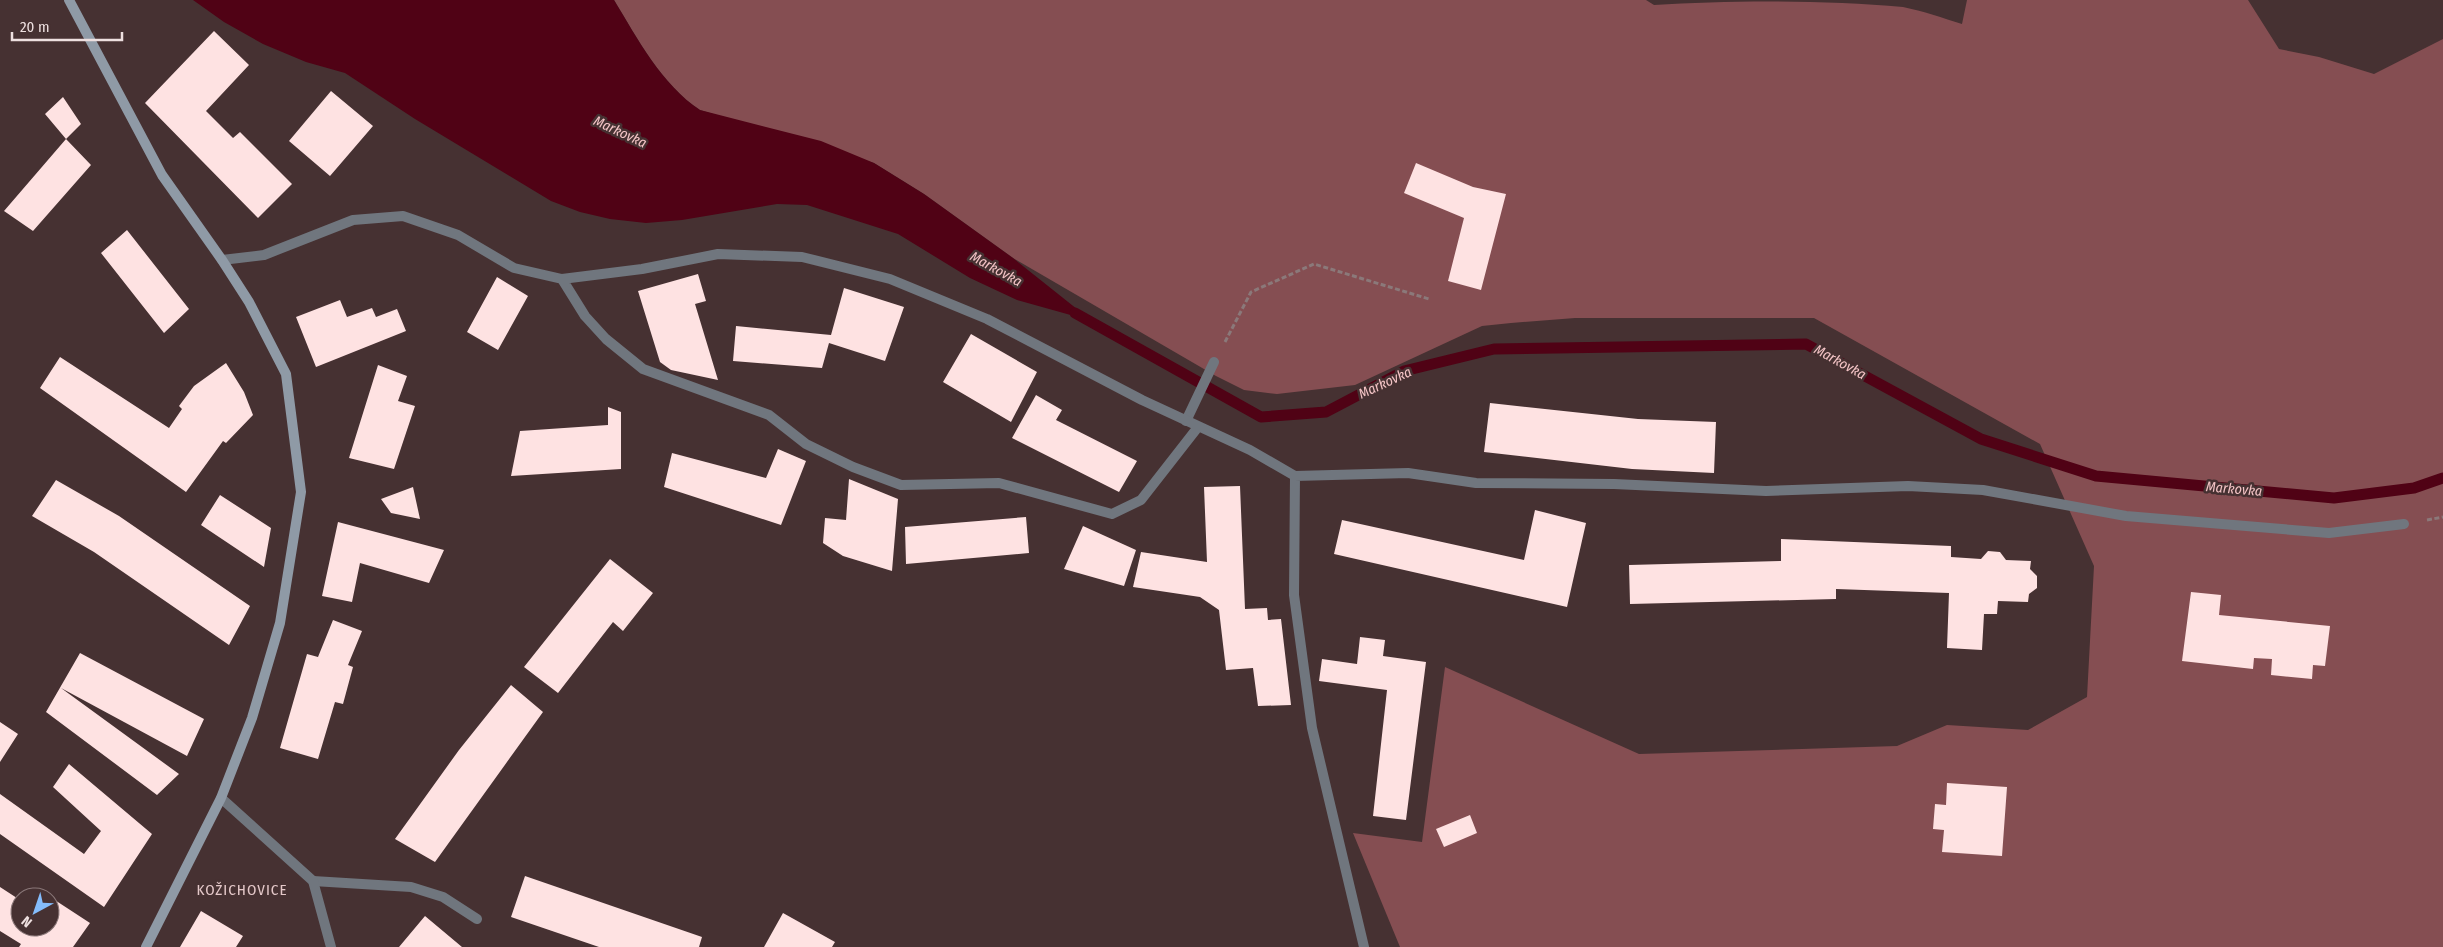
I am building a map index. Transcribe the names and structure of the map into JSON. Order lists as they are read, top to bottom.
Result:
{
  "districts": ["KOŽICHOVICE"],
  "water": ["Markovka"],
  "scale_bar": "20 m",
  "north": "bottom left"
}
